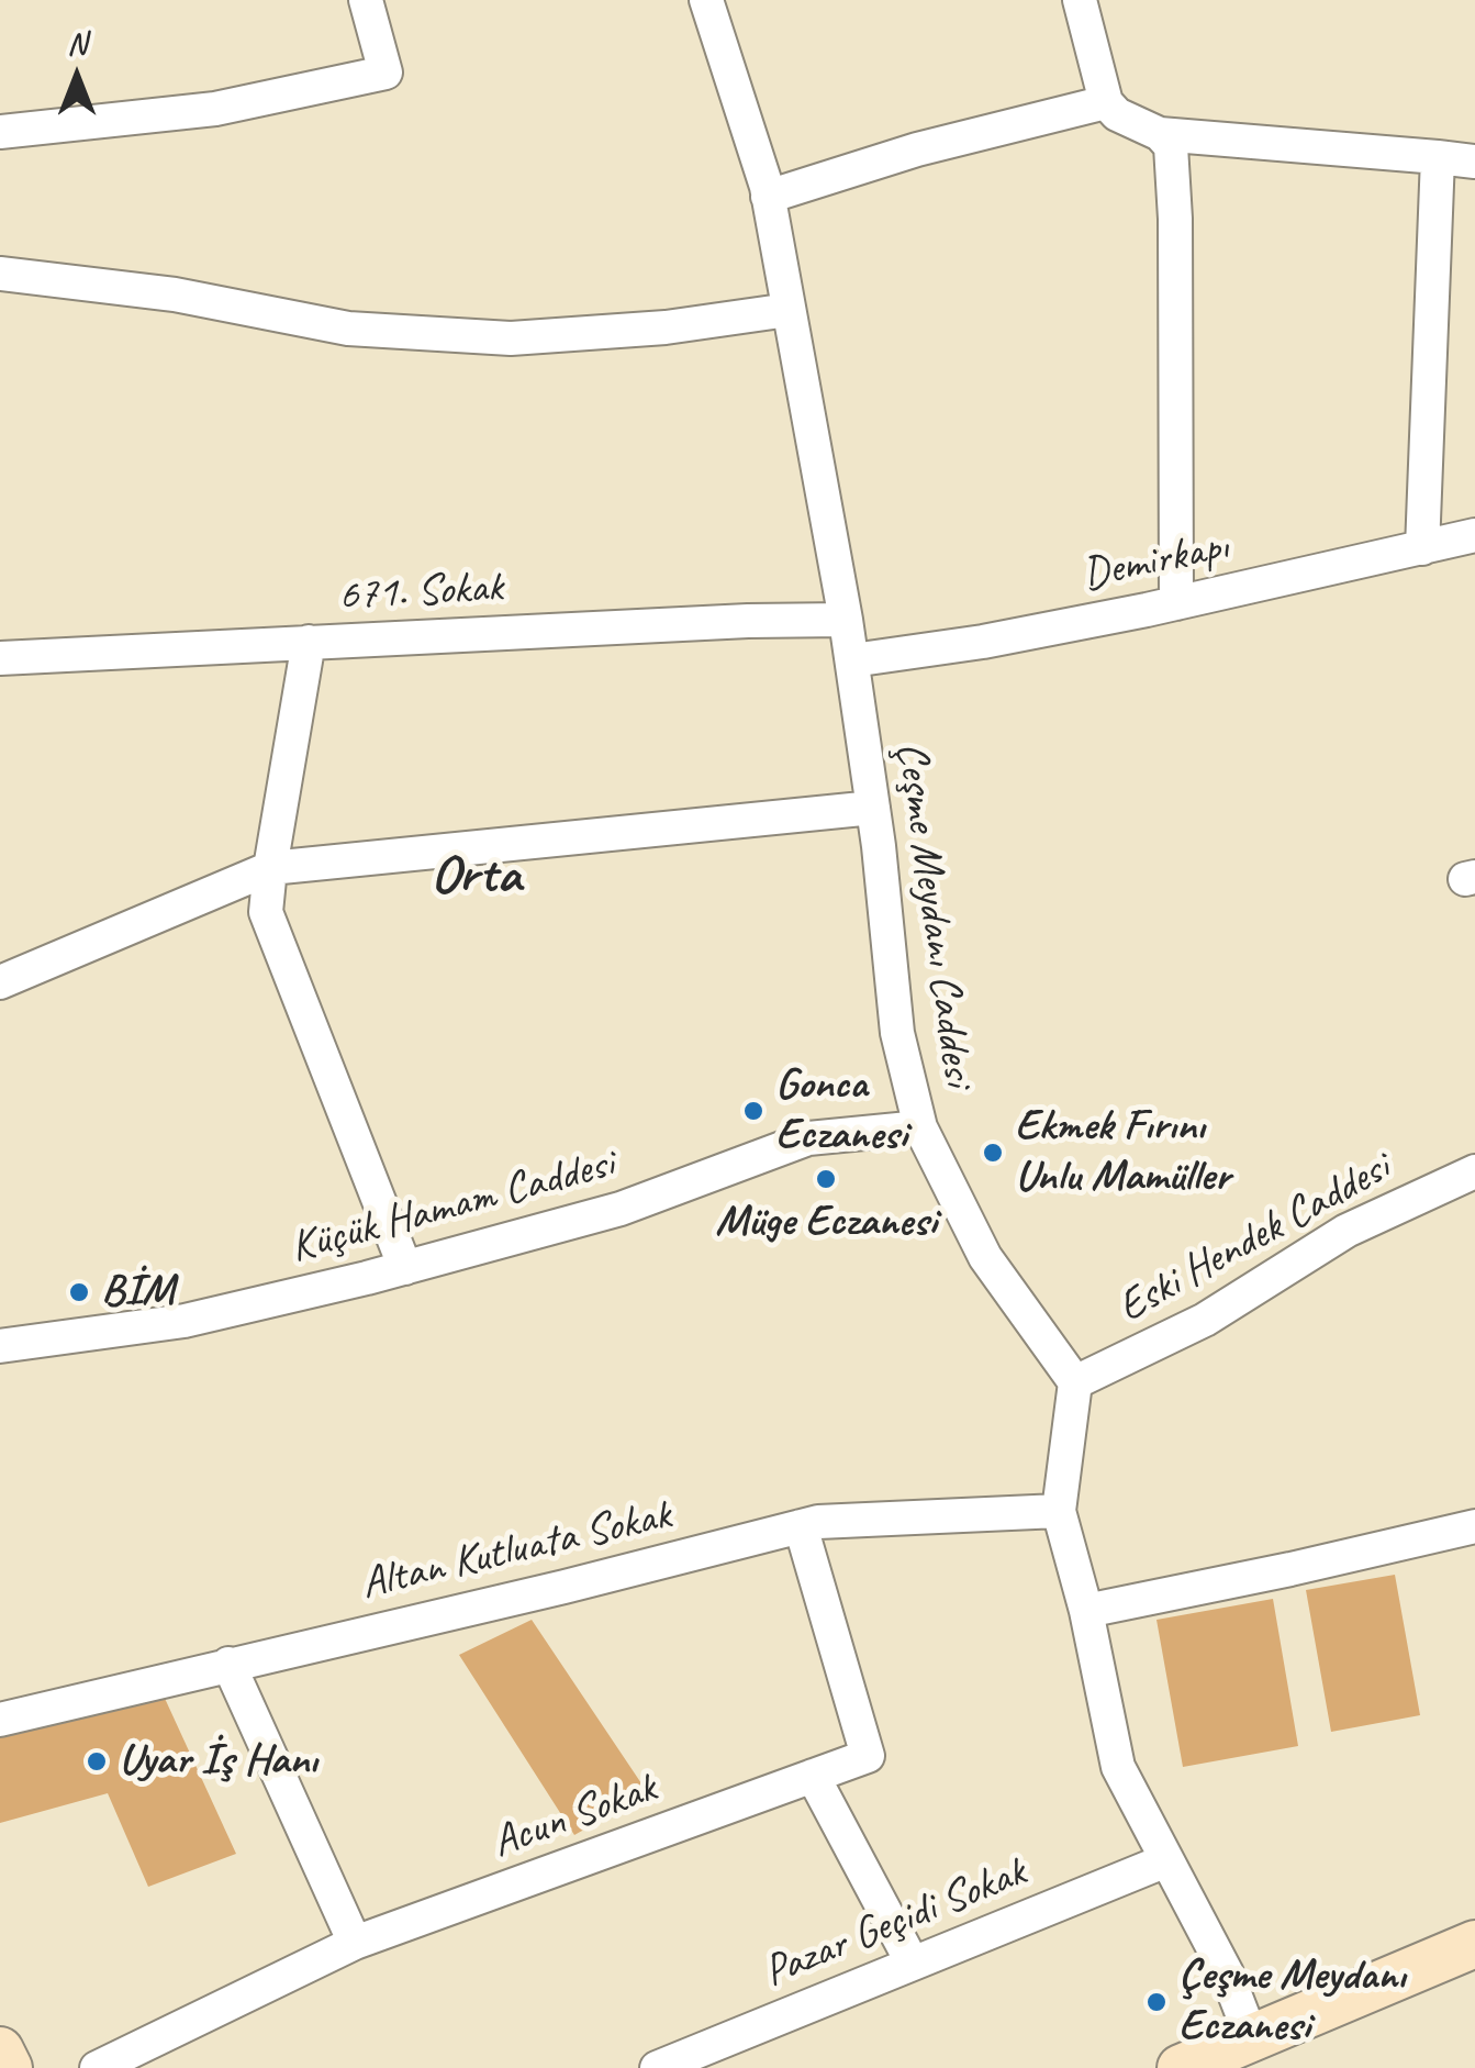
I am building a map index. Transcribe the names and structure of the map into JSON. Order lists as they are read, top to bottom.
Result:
{
  "streets": {
    "street": [
      "Demirkapı",
      "671. Sokak",
      "Çeşme Meydanı Caddesi",
      "Küçük Hamam Caddesi",
      "Eski Hendek Caddesi",
      "Altan Kutluata Sokak",
      "Acun Sokak",
      "Pazar Geçidi Sokak"
    ]
  },
  "crossings": [
    ["Demirkapı", "Çeşme Meydanı Caddesi"],
    ["671. Sokak", "Çeşme Meydanı Caddesi"],
    ["Çeşme Meydanı Caddesi", "Küçük Hamam Caddesi"],
    ["Çeşme Meydanı Caddesi", "Eski Hendek Caddesi"],
    ["Altan Kutluata Sokak", "Acun Sokak"]
  ],
  "districts": ["Orta"],
  "places": [
    "Gonca Eczanesi",
    "Ekmek Fırını Unlu Mamüller",
    "Müge Eczanesi",
    "BİM",
    "Uyar İş Hanı",
    "Çeşme Meydanı Eczanesi"
  ],
  "north": "top"
}
